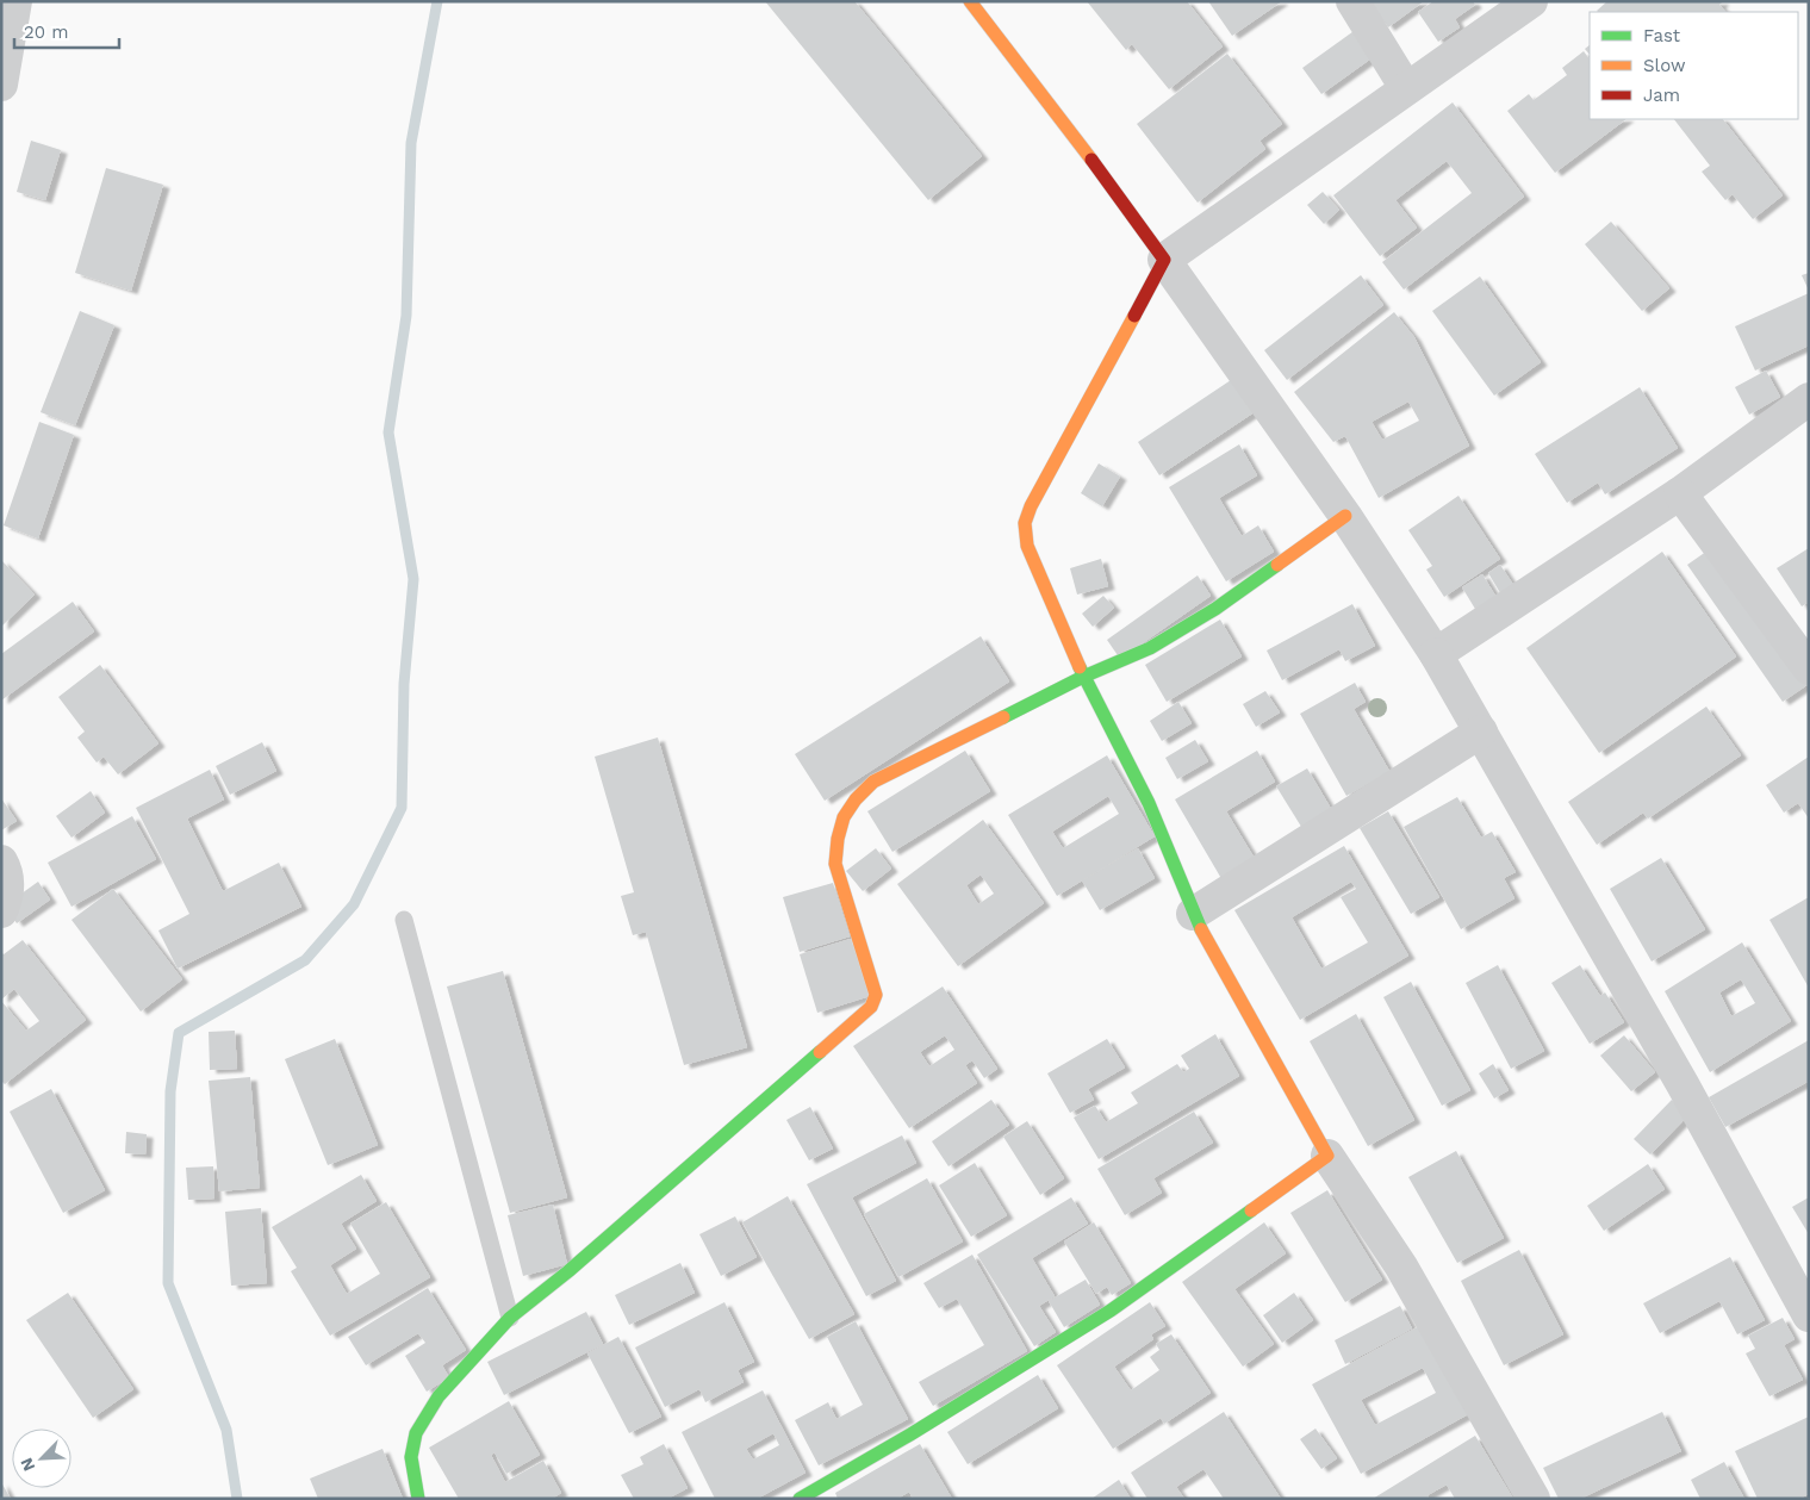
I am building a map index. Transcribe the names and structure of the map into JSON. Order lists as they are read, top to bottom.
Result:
{
  "legend": ["Fast", "Slow", "Jam"],
  "scale_bar": "20 m",
  "north": "bottom left"
}
